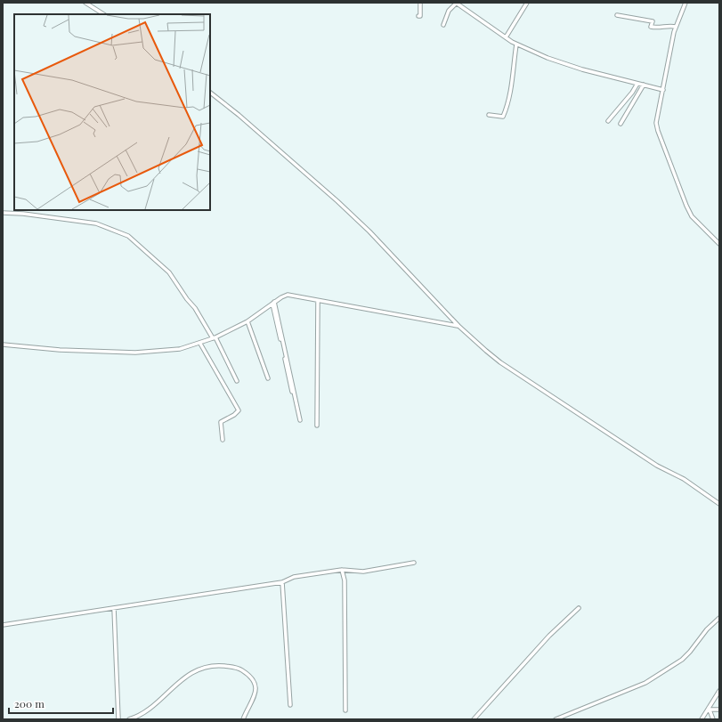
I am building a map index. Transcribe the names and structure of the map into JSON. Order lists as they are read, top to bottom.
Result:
{
  "scale_bar": "200 m"
}
